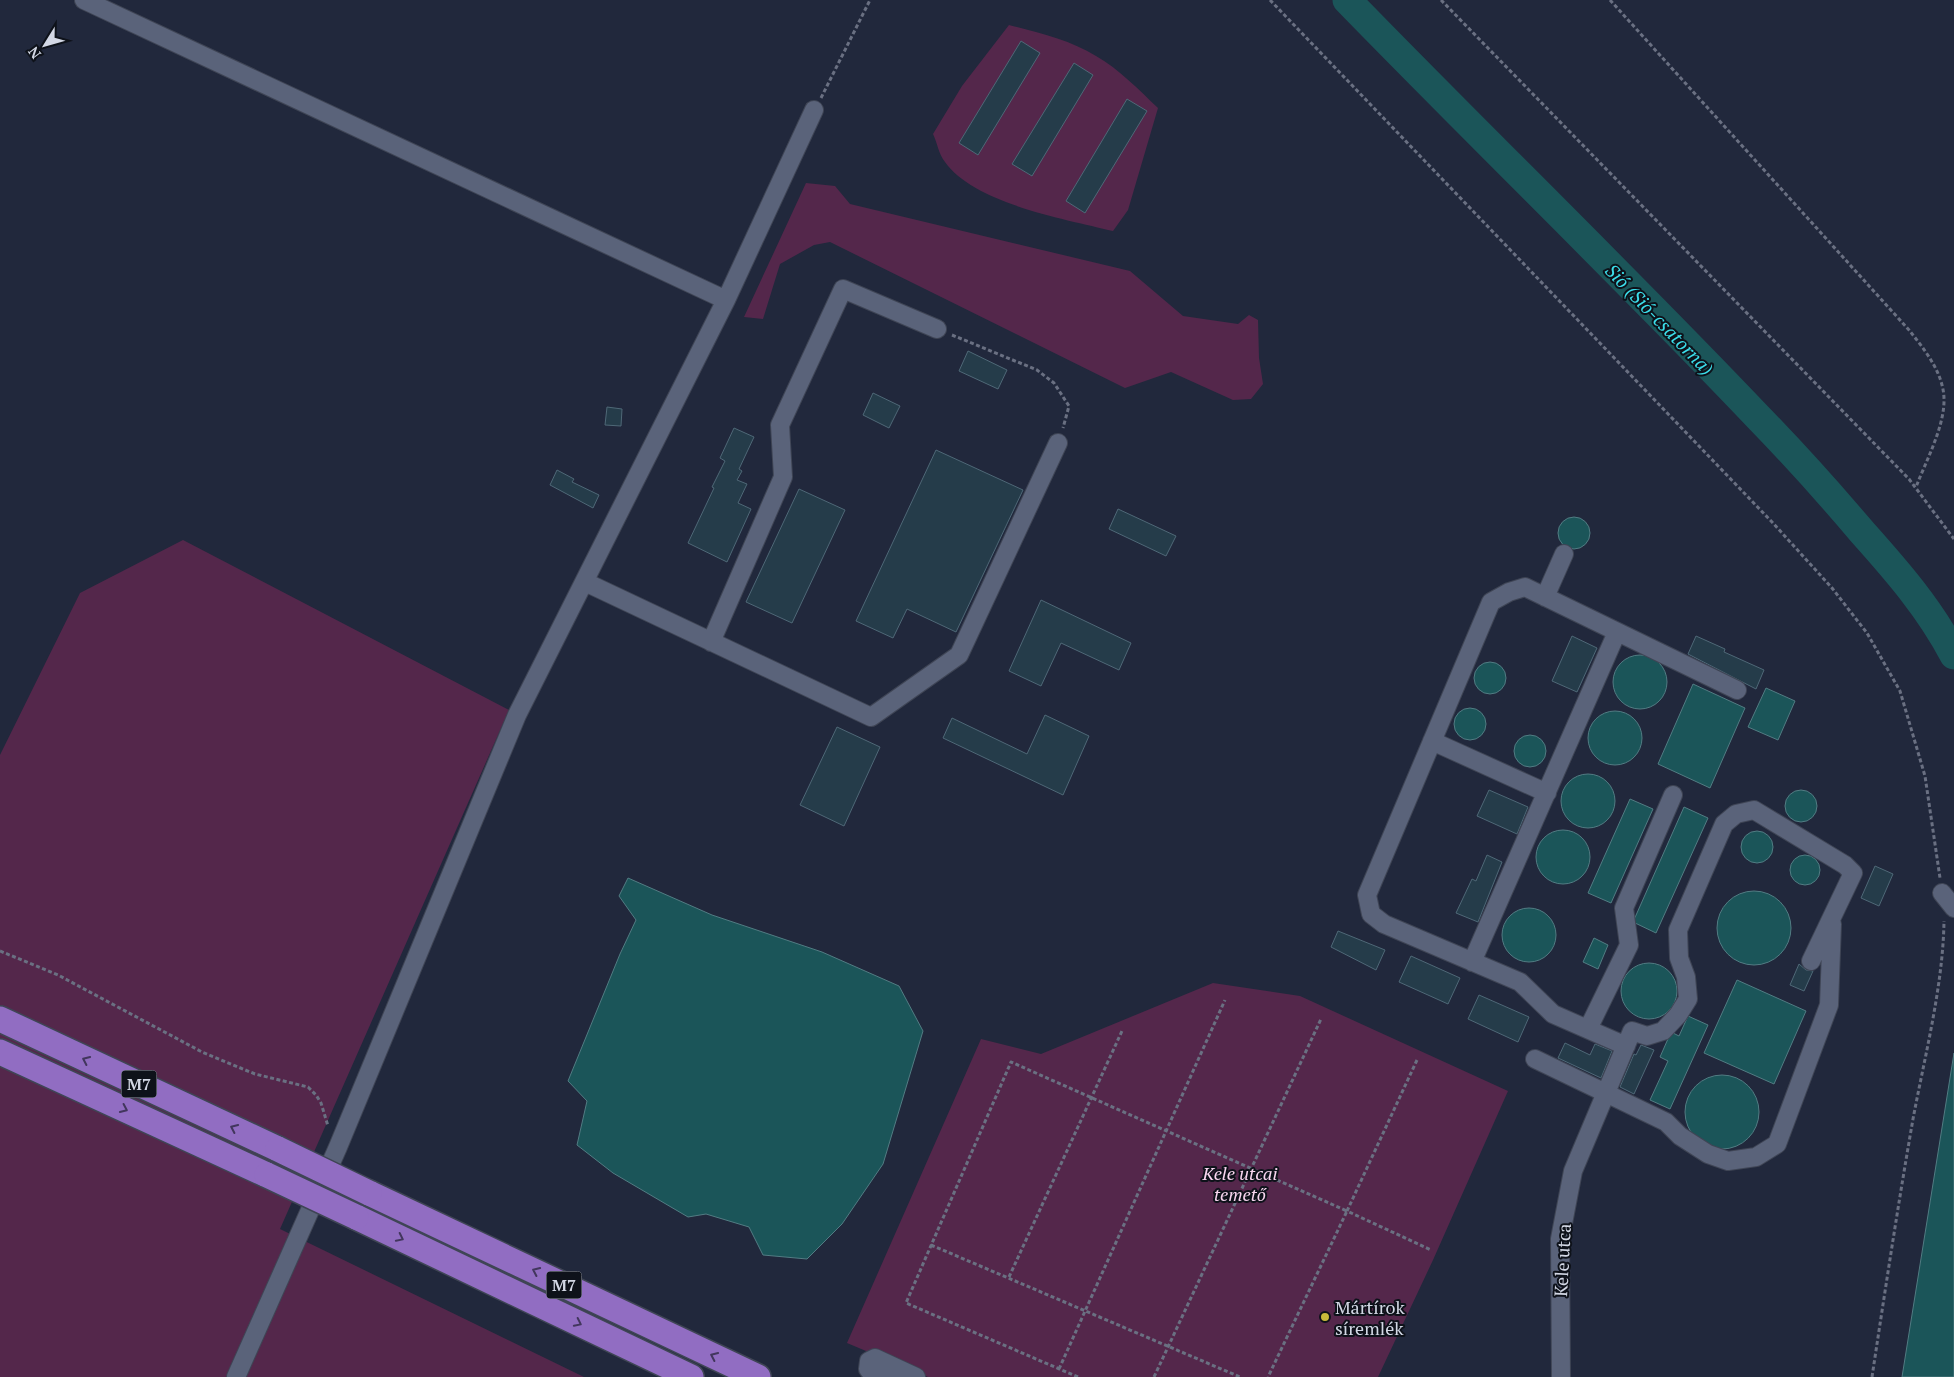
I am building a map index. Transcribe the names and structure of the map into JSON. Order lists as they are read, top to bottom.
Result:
{
  "streets": {
    "highway": ["M7"],
    "street": ["Kele utca"]
  },
  "water": ["Sió (Sió-csatorna)"],
  "parks": ["Kele utcai temető"],
  "places": ["Mártírok síremlék"],
  "north": "bottom left"
}
